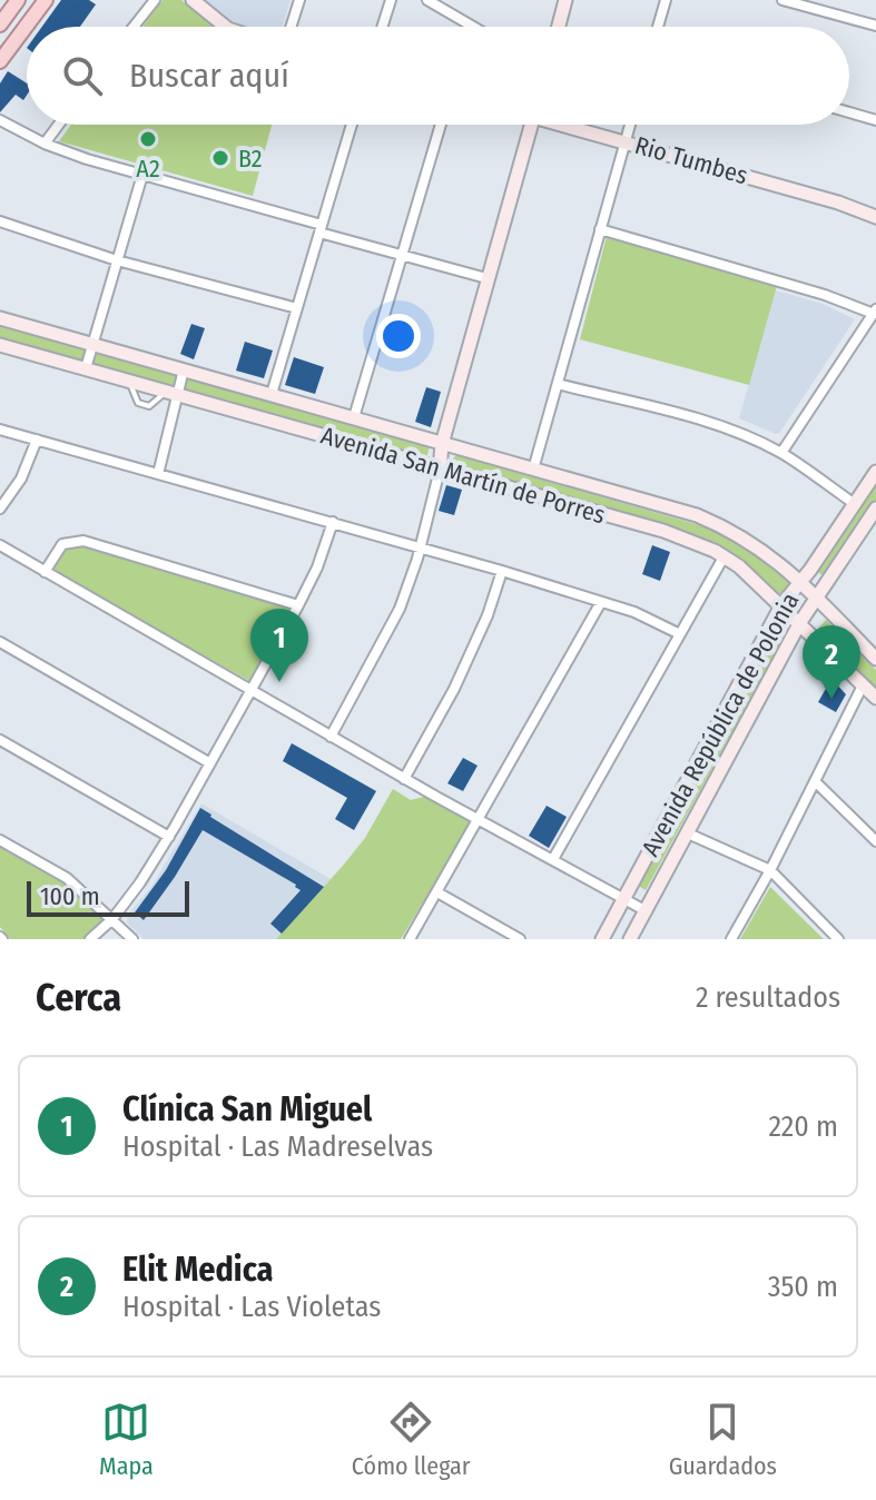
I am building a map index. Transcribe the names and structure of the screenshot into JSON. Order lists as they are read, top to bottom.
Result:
{
  "streets": {
    "main road": ["Rio Tumbes", "Avenida San Martín de Porres", "Avenida República de Polonia"]
  },
  "crossings": [
    ["Avenida San Martín de Porres", "Avenida República de Polonia"]
  ],
  "places": ["A2", "B2"],
  "scale_bar": "100 m",
  "page": {
    "search": "Buscar aquí",
    "pins": ["1", "2"],
    "scale": "100 m",
    "heading": ["Cerca", "2 resultados"],
    "list": [
      {
        "mark": "1",
        "name": "Clínica San Miguel",
        "note": "Hospital · Las Madreselvas",
        "value": "220 m"
      },
      {
        "mark": "2",
        "name": "Elit Medica",
        "note": "Hospital · Las Violetas",
        "value": "350 m"
      }
    ],
    "nav": ["Mapa", "Cómo llegar", "Guardados"]
  }
}
